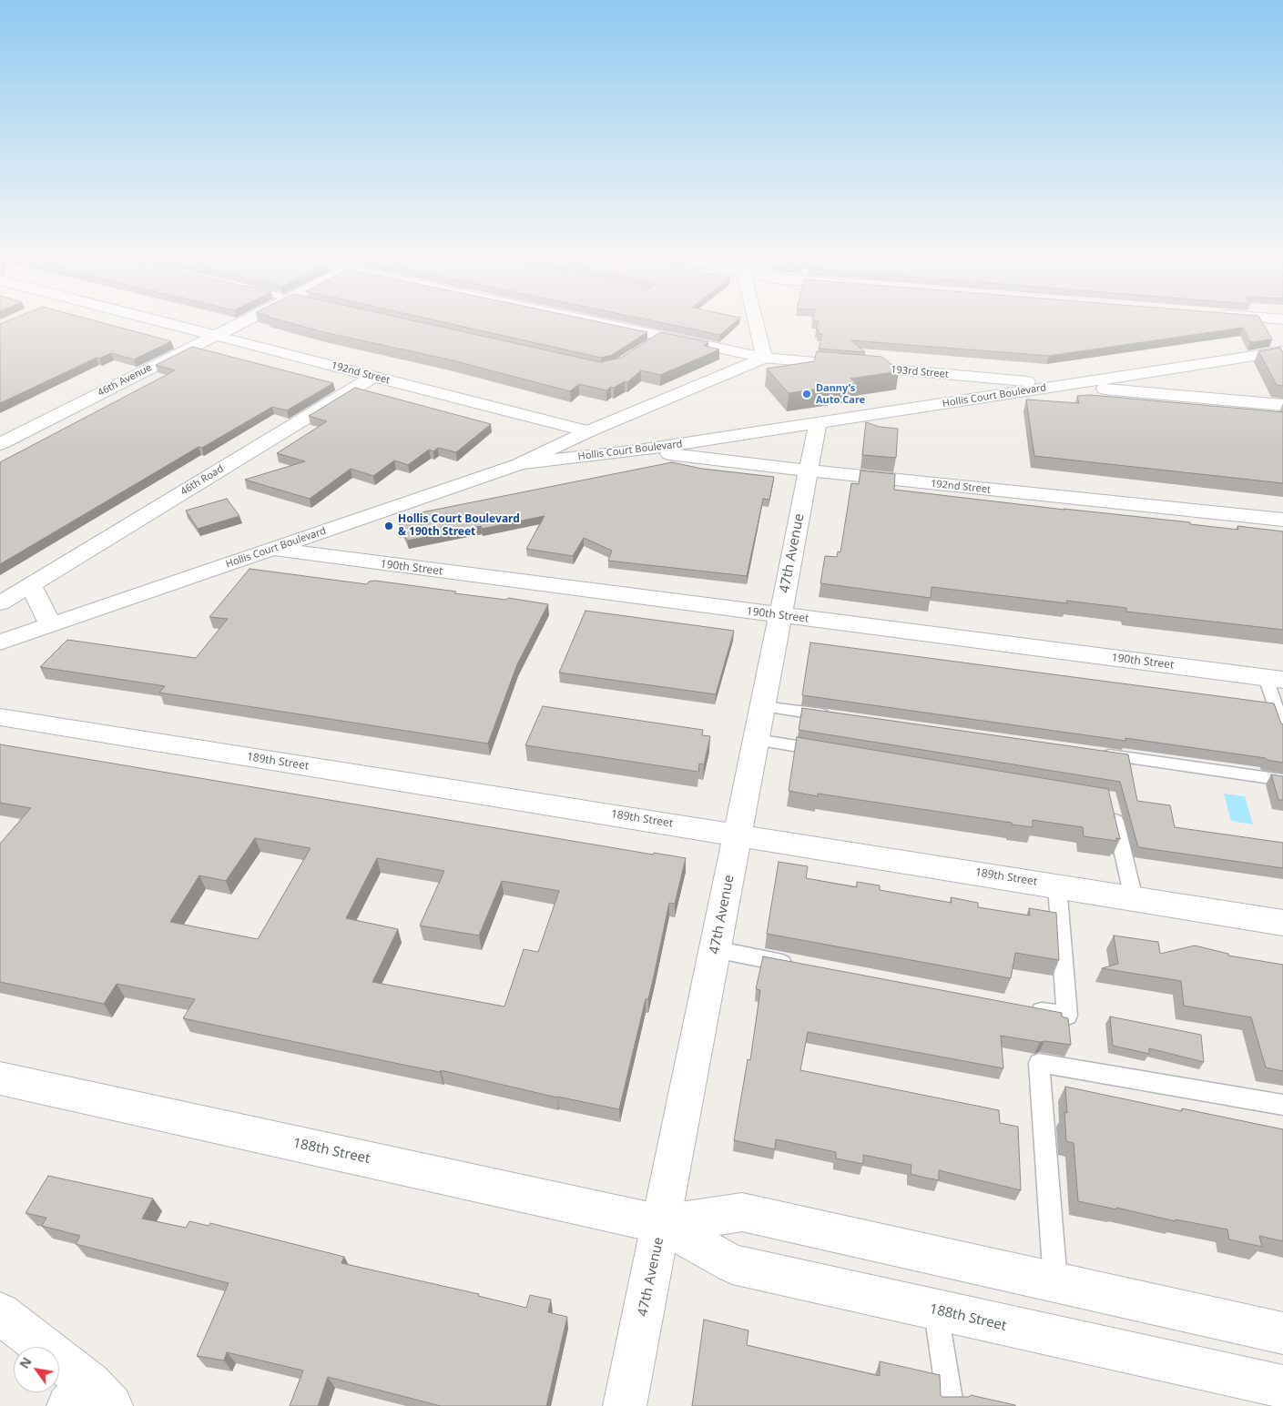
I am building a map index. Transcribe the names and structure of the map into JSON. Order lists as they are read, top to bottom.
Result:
{
  "streets": {
    "street": [
      "193rd Street",
      "192nd Street",
      "46th Avenue",
      "Hollis Court Boulevard",
      "46th Road",
      "47th Avenue",
      "190th Street",
      "189th Street",
      "188th Street"
    ]
  },
  "crossings": [
    ["193rd Street", "Hollis Court Boulevard"],
    ["192nd Street", "46th Avenue"],
    ["192nd Street", "Hollis Court Boulevard"],
    ["192nd Street", "46th Road"],
    ["192nd Street", "47th Avenue"],
    ["Hollis Court Boulevard", "47th Avenue"],
    ["Hollis Court Boulevard", "190th Street"],
    ["47th Avenue", "190th Street"],
    ["47th Avenue", "189th Street"],
    ["47th Avenue", "188th Street"]
  ],
  "places": ["Danny’s Auto Care", "Hollis Court Boulevard & 190th Street"],
  "north": "top left"
}
